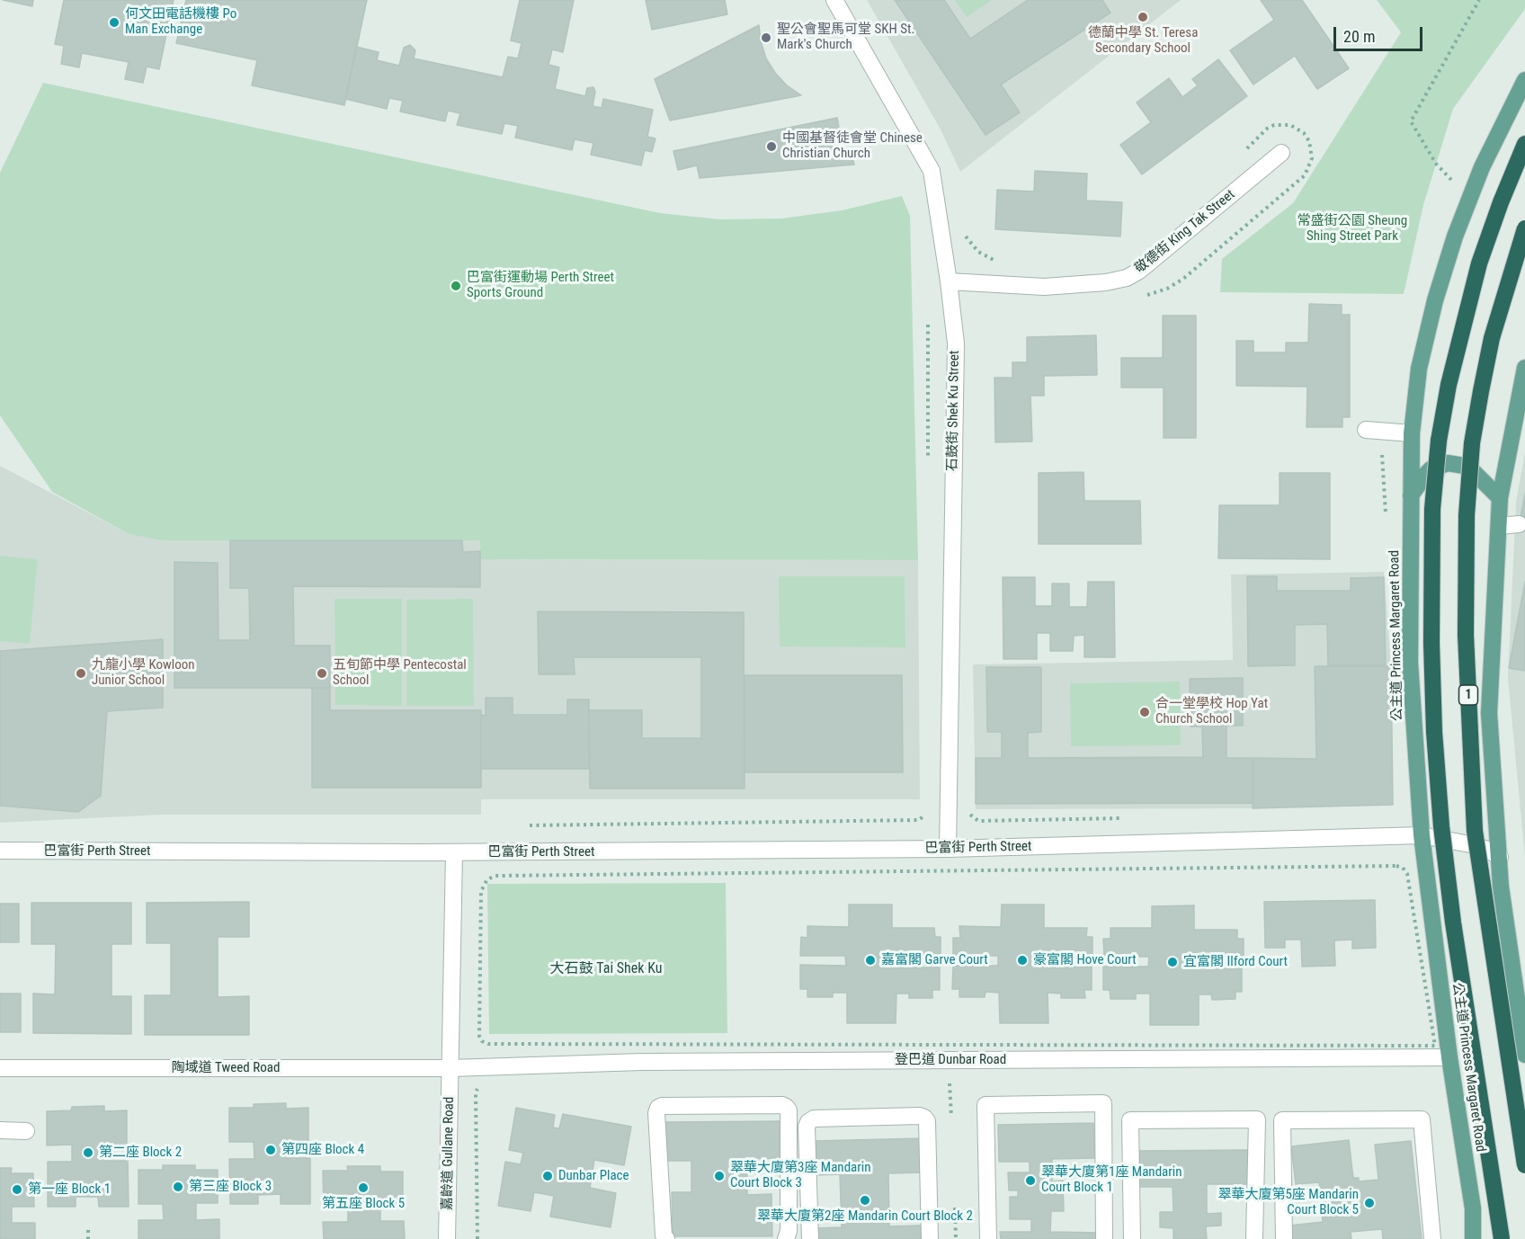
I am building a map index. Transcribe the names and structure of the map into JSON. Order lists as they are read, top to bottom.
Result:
{
  "streets": {
    "highway": ["公主道 Princess Margaret Road", "1"],
    "street": [
      "敬德街 King Tak Street",
      "石鼓街 Shek Ku Street",
      "巴富街 Perth Street",
      "登巴道 Dunbar Road",
      "陶域道 Tweed Road",
      "嘉齡道 Gullane Road"
    ]
  },
  "crossings": [
    ["敬德街 King Tak Street", "石鼓街 Shek Ku Street"],
    ["石鼓街 Shek Ku Street", "巴富街 Perth Street"],
    ["公主道 Princess Margaret Road", "巴富街 Perth Street"],
    ["公主道 Princess Margaret Road", "登巴道 Dunbar Road"],
    ["登巴道 Dunbar Road", "陶域道 Tweed Road"],
    ["登巴道 Dunbar Road", "嘉齡道 Gullane Road"],
    ["陶域道 Tweed Road", "嘉齡道 Gullane Road"]
  ],
  "districts": ["大石鼓 Tai Shek Ku"],
  "parks": ["常盛街公園 Sheung Shing Street Park"],
  "places": [
    "德蘭中學 St. Teresa Secondary School",
    "何文田電話機樓 Po Man Exchange",
    "聖公會聖馬可堂 SKH St. Mark's Church",
    "中國基督徒會堂 Chinese Christian Church",
    "巴富街運動場 Perth Street Sports Ground",
    "九龍小學 Kowloon Junior School",
    "五旬節中學 Pentecostal School",
    "合一堂學校 Hop Yat Church School",
    "嘉富閣 Garve Court",
    "豪富閣 Hove Court",
    "宜富閣 Ilford Court",
    "第四座 Block 4",
    "第二座 Block 2",
    "Dunbar Place",
    "翠華大廈第3座 Mandarin Court Block 3",
    "翠華大廈第1座 Mandarin Court Block 1",
    "第三座 Block 3",
    "第五座 Block 5",
    "第一座 Block 1",
    "翠華大廈第2座 Mandarin Court Block 2",
    "翠華大廈第5座 Mandarin Court Block 5"
  ],
  "scale_bar": "20 m"
}
